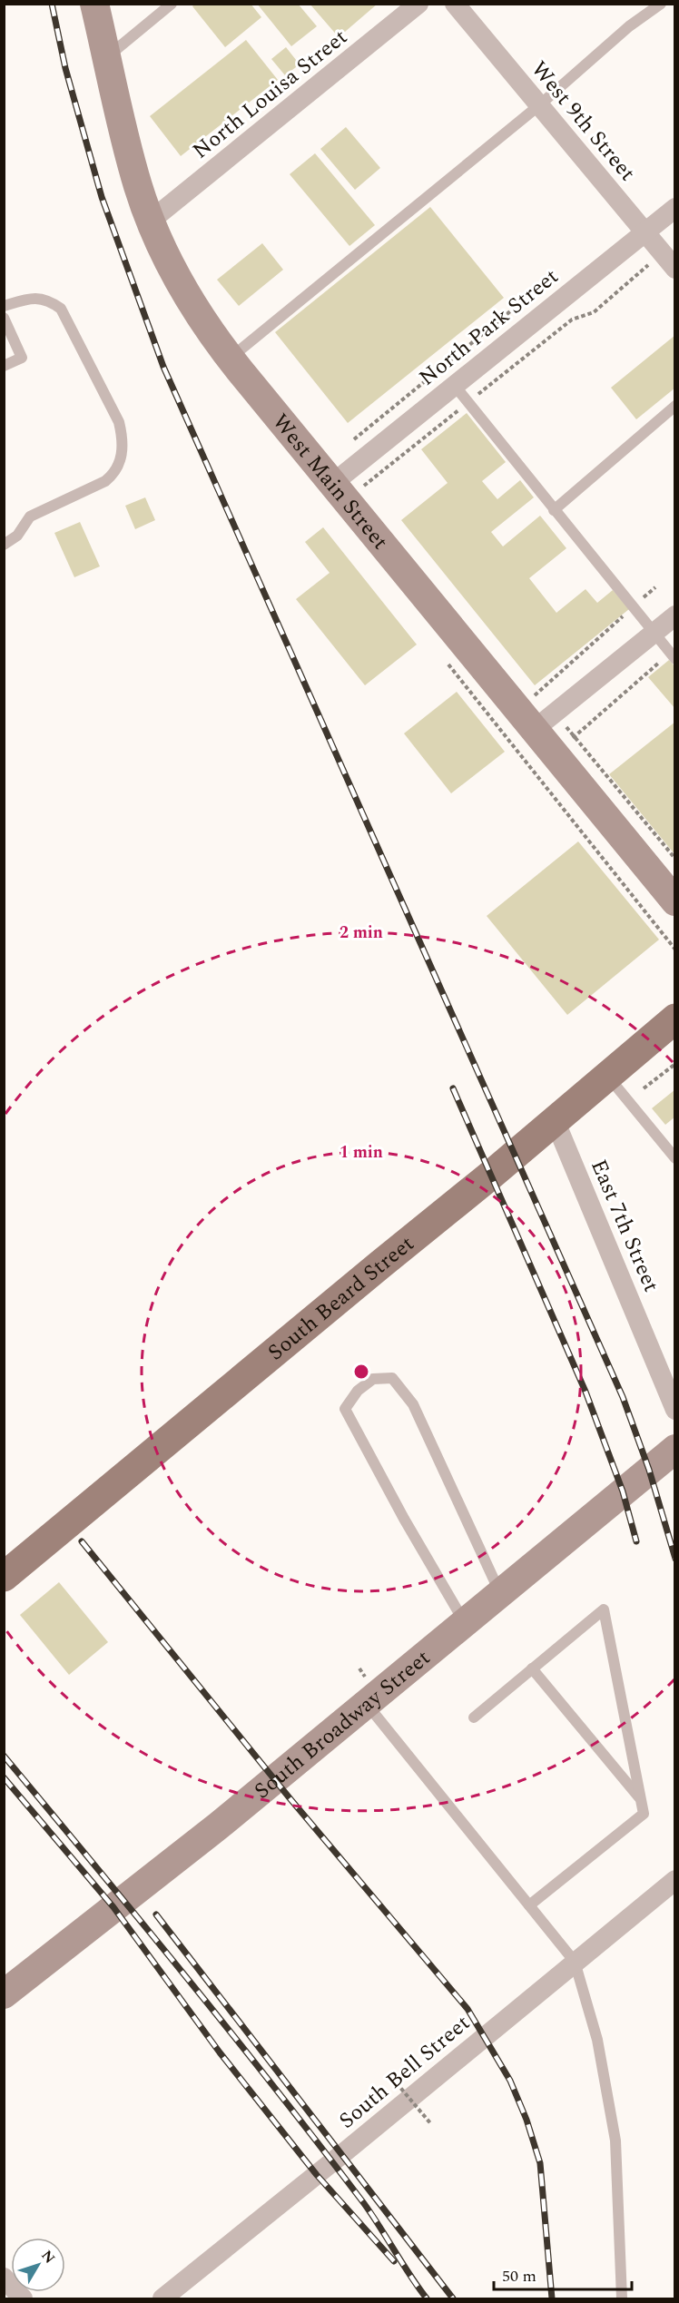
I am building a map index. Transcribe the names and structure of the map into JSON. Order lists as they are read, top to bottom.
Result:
{
  "streets": {
    "main road": ["South Beard Street"],
    "street": [
      "North Louisa Street",
      "West 9th Street",
      "North Park Street",
      "West Main Street",
      "East 7th Street",
      "South Broadway Street",
      "South Bell Street"
    ]
  },
  "crossings": [
    ["North Louisa Street", "West Main Street"],
    ["West 9th Street", "North Park Street"],
    ["North Park Street", "West Main Street"],
    ["East 7th Street", "South Beard Street"]
  ],
  "scale_bar": "50 m",
  "north": "top right",
  "rings": ["2 min", "1 min"]
}
